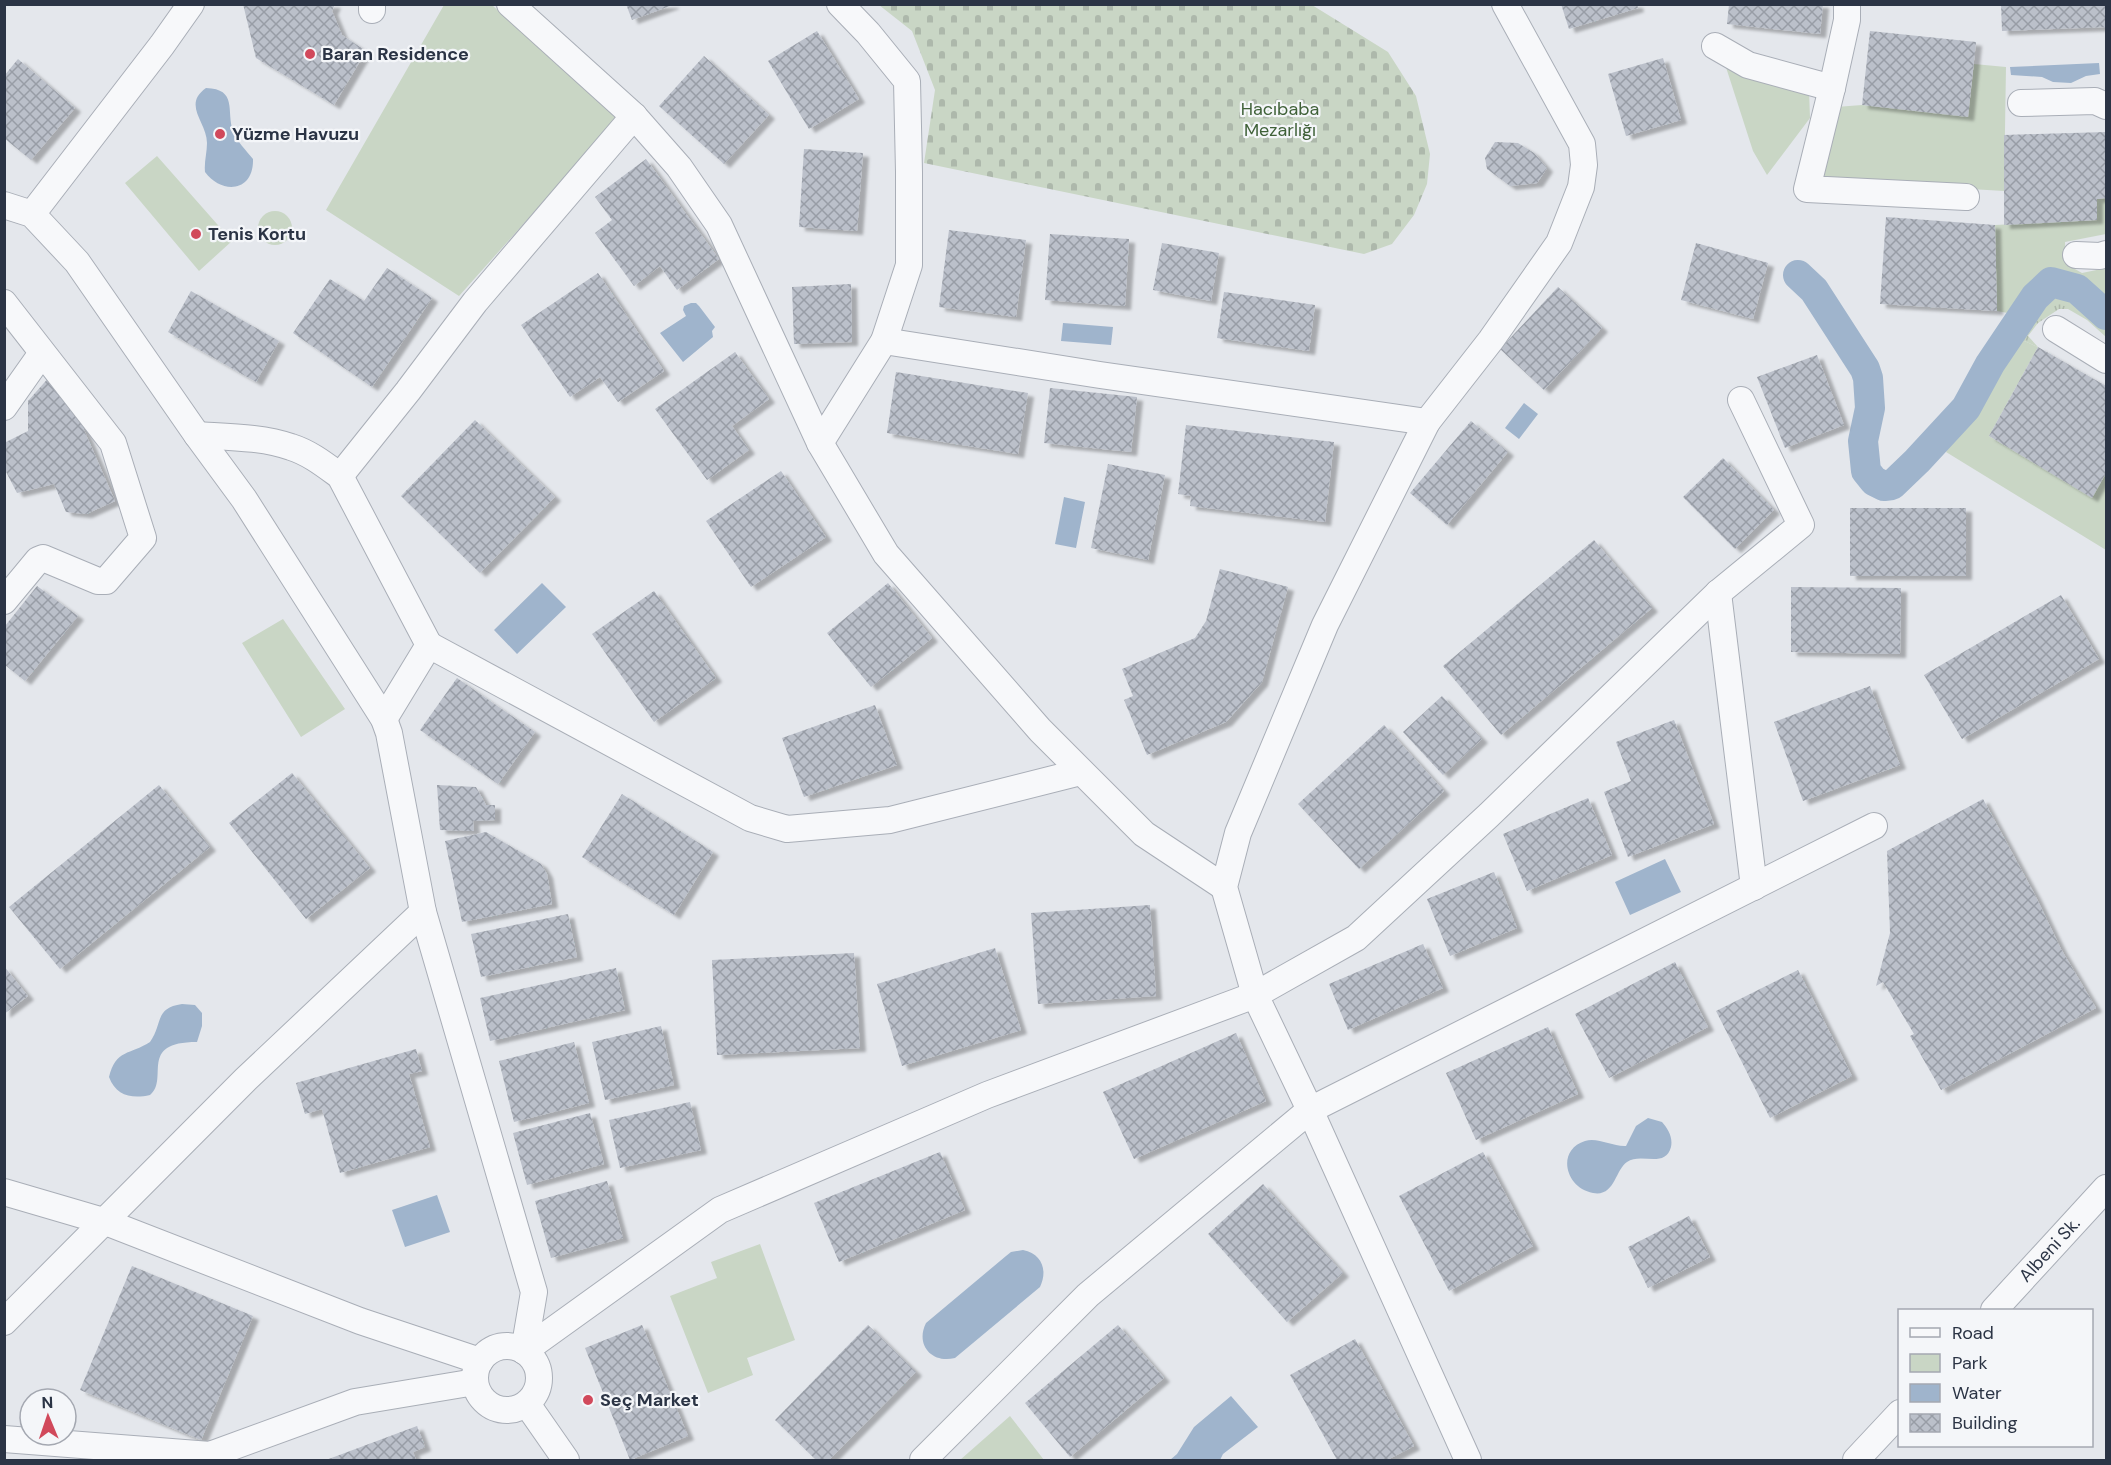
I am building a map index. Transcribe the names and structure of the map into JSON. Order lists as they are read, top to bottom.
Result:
{
  "streets": {
    "street": ["Albeni Sk."]
  },
  "parks": ["Hacıbaba Mezarlığı"],
  "places": [
    "Baran Residence",
    "Yüzme Havuzu",
    "Tenis Kortu",
    "Seç Market"
  ],
  "legend": [
    "Road",
    "Park",
    "Water",
    "Building"
  ],
  "north": "top"
}
